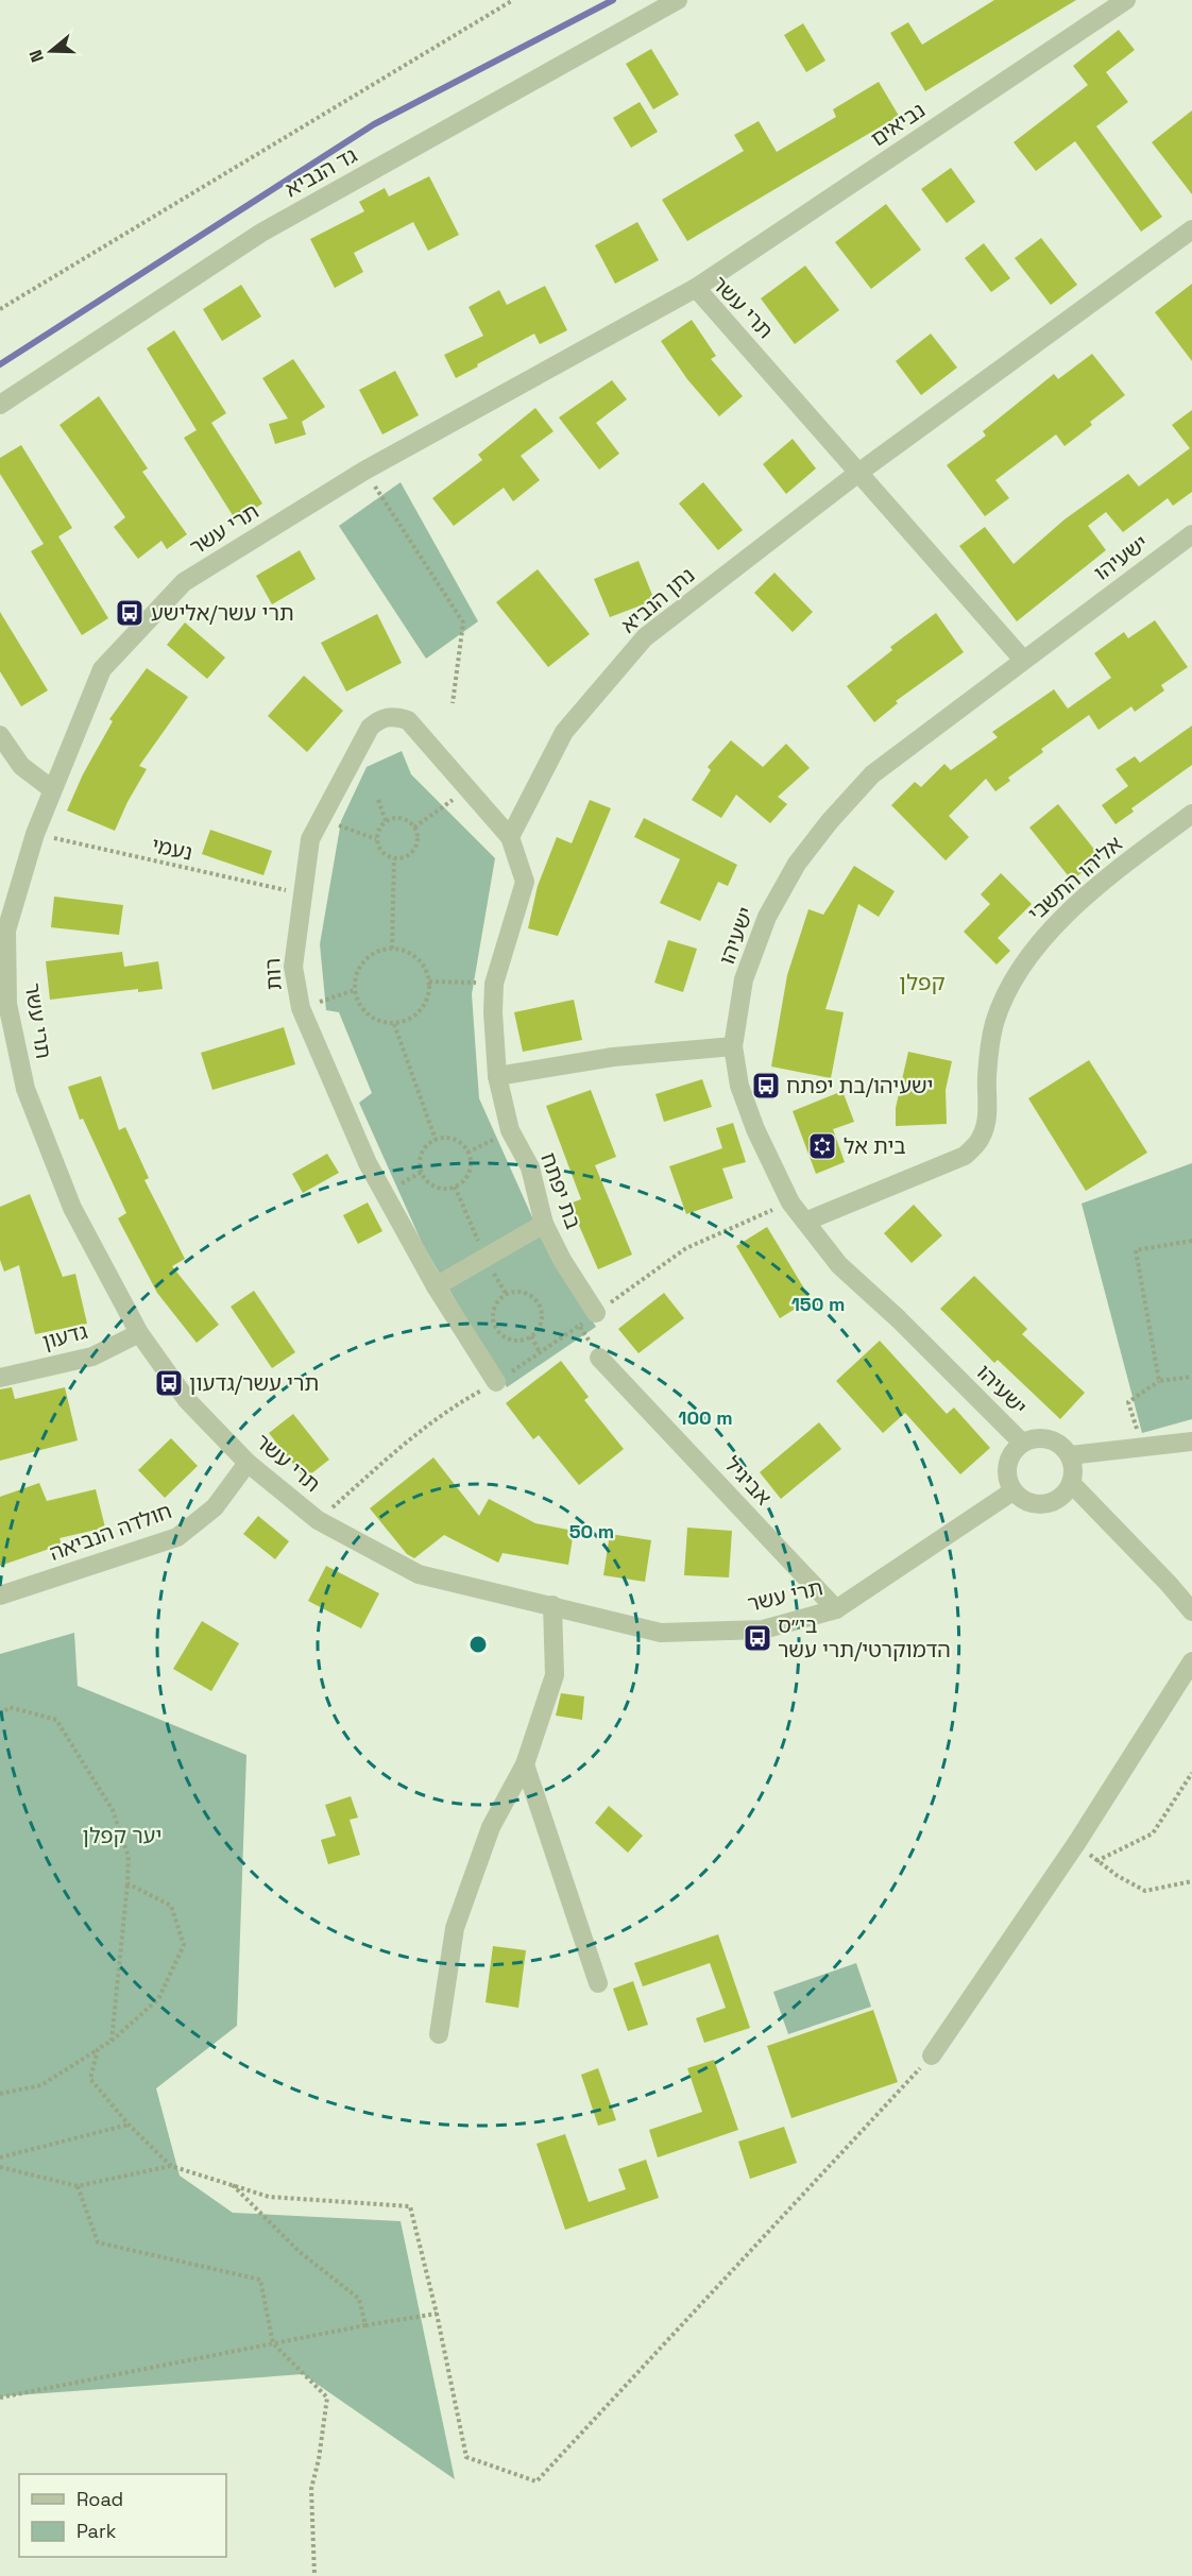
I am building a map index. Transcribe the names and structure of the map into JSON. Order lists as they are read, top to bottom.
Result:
{
  "streets": {
    "street": [
      "נביאים",
      "גד הנביא",
      "תרי עשר",
      "ישעיהו",
      "נתן הנביא",
      "אליהו התשבי",
      "רות",
      "בת יפתח",
      "גדעון",
      "אביגיל",
      "חולדה הנביאה"
    ],
    "path": ["נעמי"]
  },
  "crossings": [
    ["נביאים", "תרי עשר"],
    ["תרי עשר", "ישעיהו"],
    ["תרי עשר", "נתן הנביא"],
    ["תרי עשר", "נעמי"],
    ["תרי עשר", "גדעון"],
    ["תרי עשר", "אביגיל"],
    ["תרי עשר", "חולדה הנביאה"],
    ["ישעיהו", "אליהו התשבי"],
    ["נתן הנביא", "רות"],
    ["נתן הנביא", "בת יפתח"],
    ["נעמי", "רות"],
    ["רות", "בת יפתח"]
  ],
  "districts": ["קפלן"],
  "parks": ["יער קפלן"],
  "places": {
    "bus stop": [
      "תרי עשר/אלישע",
      "ישעיהו/בת יפתח",
      "תרי עשר/גדעון",
      "בי״ס הדמוקרטי/תרי עשר"
    ],
    "synagogue": ["בית אל"]
  },
  "legend": ["Road", "Park"],
  "north": "left",
  "rings": ["150 m", "100 m", "50 m"]
}
